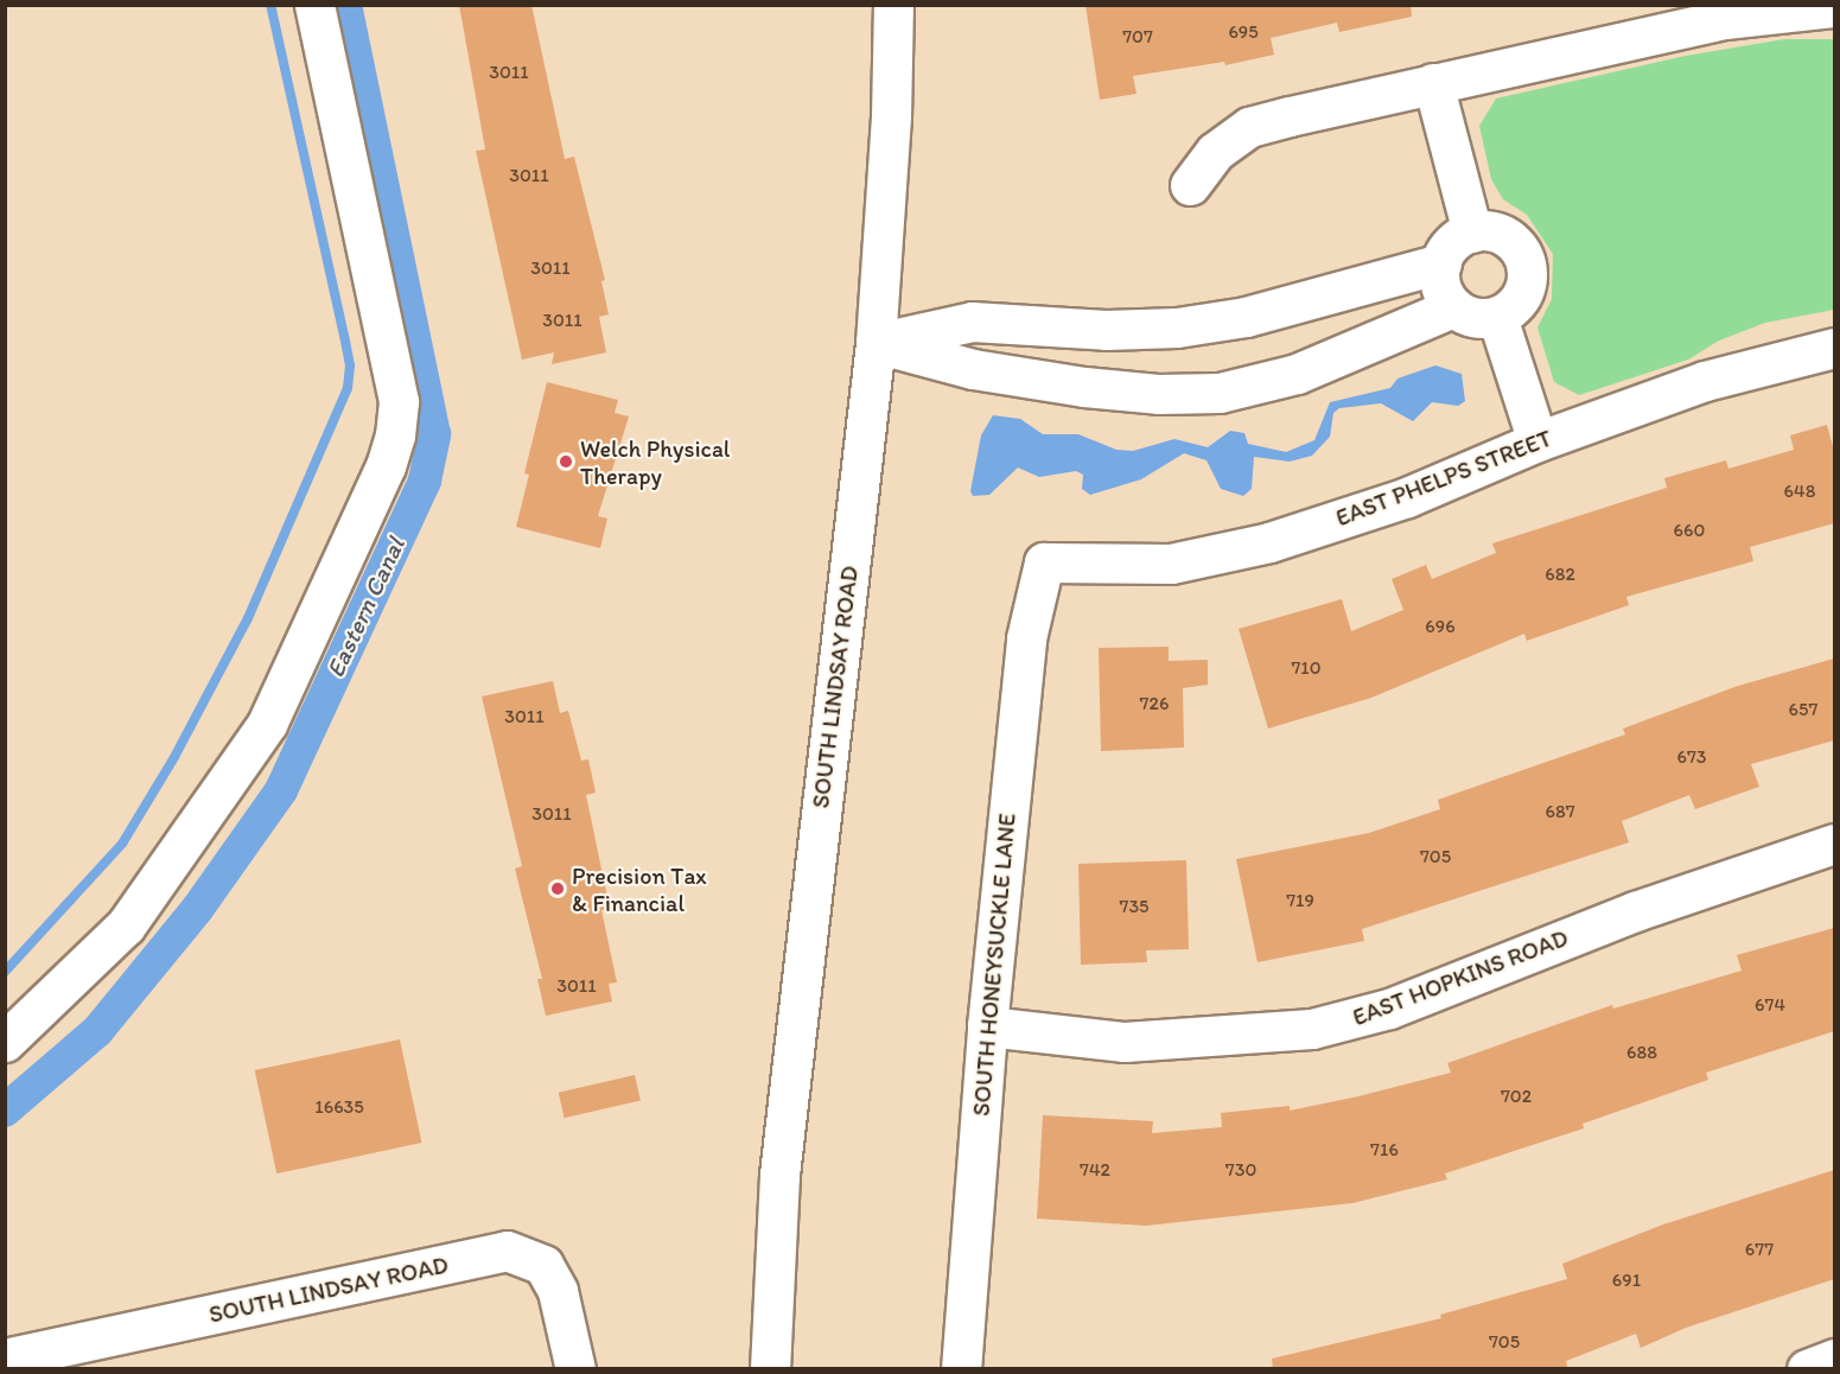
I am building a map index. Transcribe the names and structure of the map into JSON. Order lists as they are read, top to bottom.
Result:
{
  "streets": {
    "street": [
      "EAST PHELPS STREET",
      "SOUTH LINDSAY ROAD",
      "SOUTH HONEYSUCKLE LANE",
      "EAST HOPKINS ROAD"
    ]
  },
  "crossings": [
    ["EAST PHELPS STREET", "SOUTH HONEYSUCKLE LANE"],
    ["SOUTH HONEYSUCKLE LANE", "EAST HOPKINS ROAD"]
  ],
  "water": ["Eastern Canal"],
  "places": ["Welch Physical Therapy", "Precision Tax & Financial"],
  "house_numbers": [
    "695",
    "707",
    "3011",
    "3011",
    "3011",
    "3011",
    "648",
    "660",
    "682",
    "696",
    "710",
    "726",
    "657",
    "3011",
    "673",
    "687",
    "3011",
    "705",
    "719",
    "735",
    "3011",
    "674",
    "688",
    "702",
    "16635",
    "716",
    "742",
    "730",
    "677",
    "691",
    "705"
  ]
}
